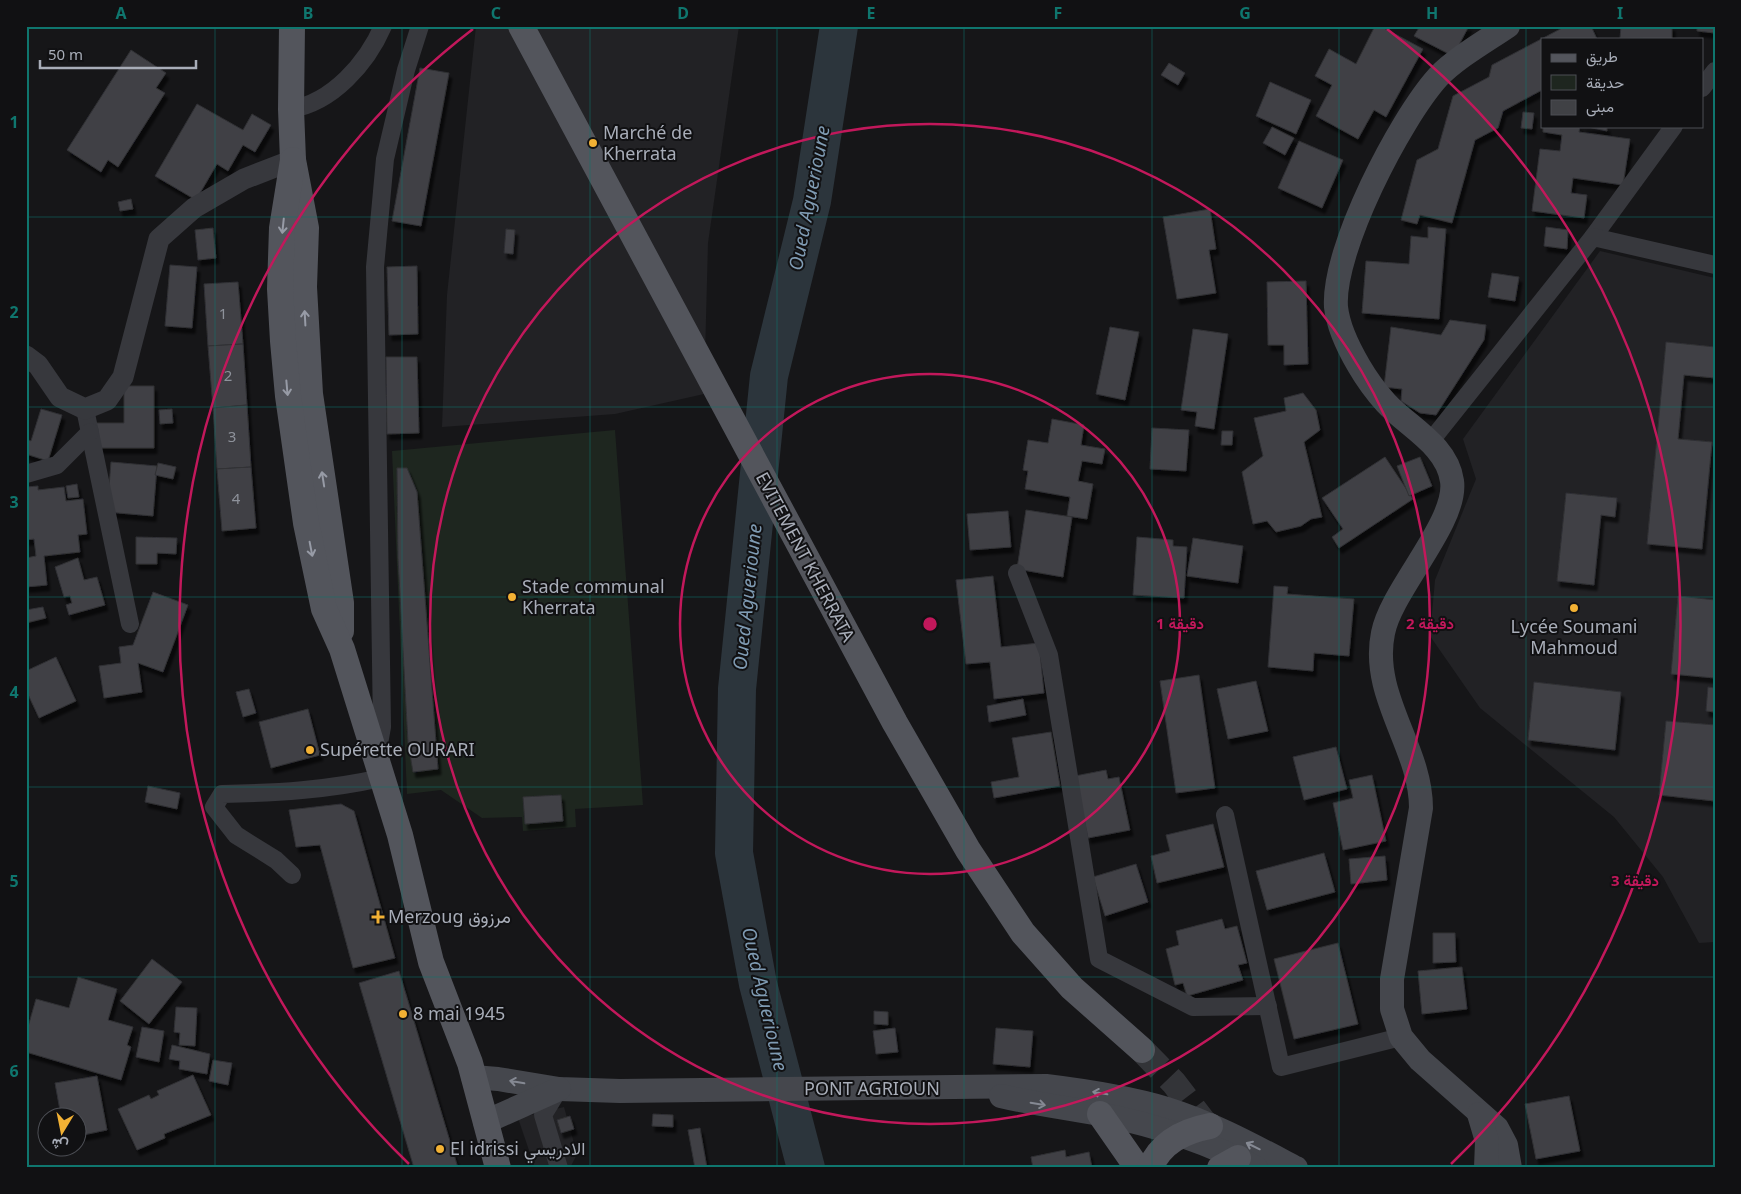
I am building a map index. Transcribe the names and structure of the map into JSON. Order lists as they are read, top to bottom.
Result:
{
  "streets": {
    "main road": ["EVITEMENT KHERRATA", "PONT AGRIOUN"]
  },
  "water": ["Oued Aguerioune"],
  "places": {
    "other": [
      "Marché de Kherrata",
      "Stade communal Kherrata",
      "Lycée Soumani Mahmoud",
      "Supérette OURARI",
      "8 mai 1945",
      "El idrissi الادريسي"
    ],
    "health": ["Merzoug مرزوق"]
  },
  "house_numbers": [
    "1",
    "2",
    "3",
    "4"
  ],
  "legend": ["طريق", "حديقة", "مبنى"],
  "scale_bar": "50 m",
  "north": "bottom",
  "grid": {
    "columns": [
      "A",
      "B",
      "C",
      "D",
      "E",
      "F",
      "G",
      "H",
      "I"
    ],
    "rows": [
      "1",
      "2",
      "3",
      "4",
      "5",
      "6"
    ]
  },
  "rings": ["1 دقيقة", "2 دقيقة", "3 دقيقة"]
}
